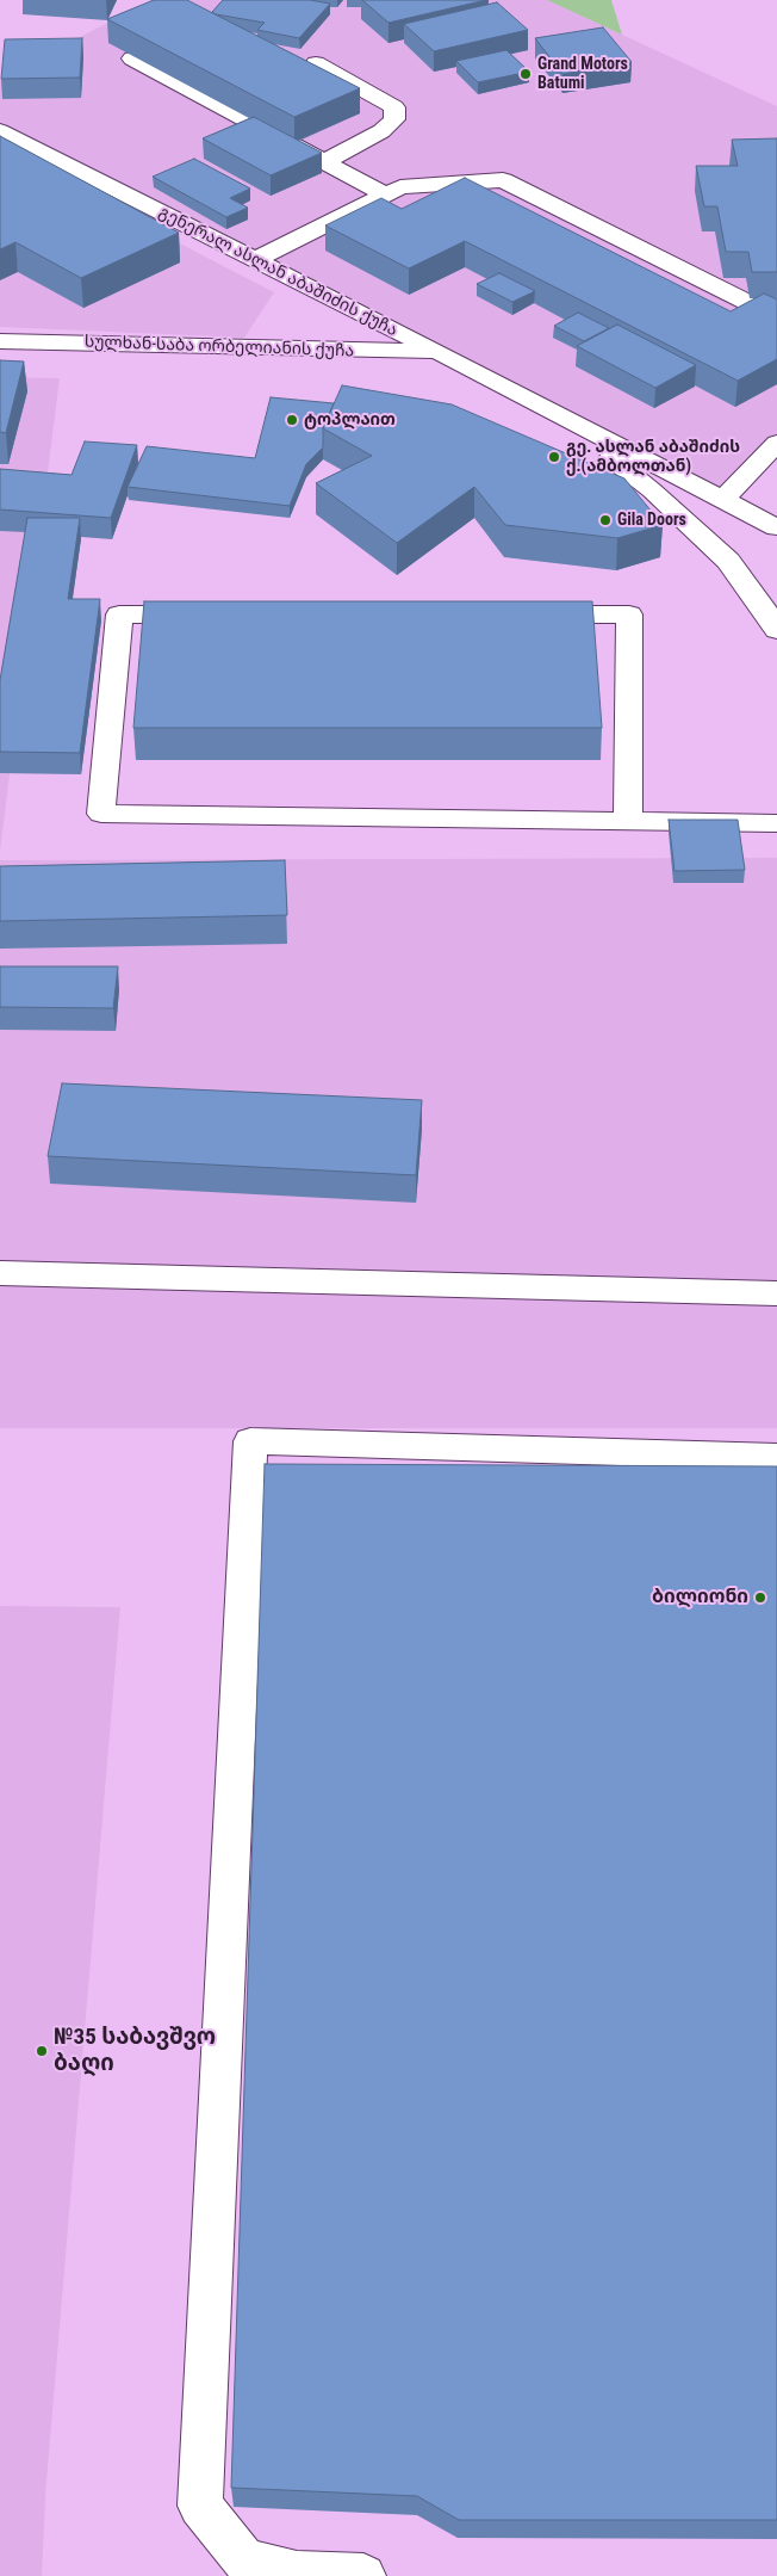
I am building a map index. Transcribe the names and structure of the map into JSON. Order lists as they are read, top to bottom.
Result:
{
  "streets": {
    "street": ["გენერალ ასლან აბაშიძის ქუჩა", "სულხან-საბა ორბელიანის ქუჩა"]
  },
  "crossings": [
    ["გენერალ ასლან აბაშიძის ქუჩა", "სულხან-საბა ორბელიანის ქუჩა"]
  ],
  "places": [
    "Grand Motors Batumi",
    "ტოპლაით",
    "გე. ასლან აბაშიძის ქ.(ამბოლთან)",
    "Gila Doors",
    "ბილიონი",
    "№35 საბავშვო ბაღი"
  ]
}
